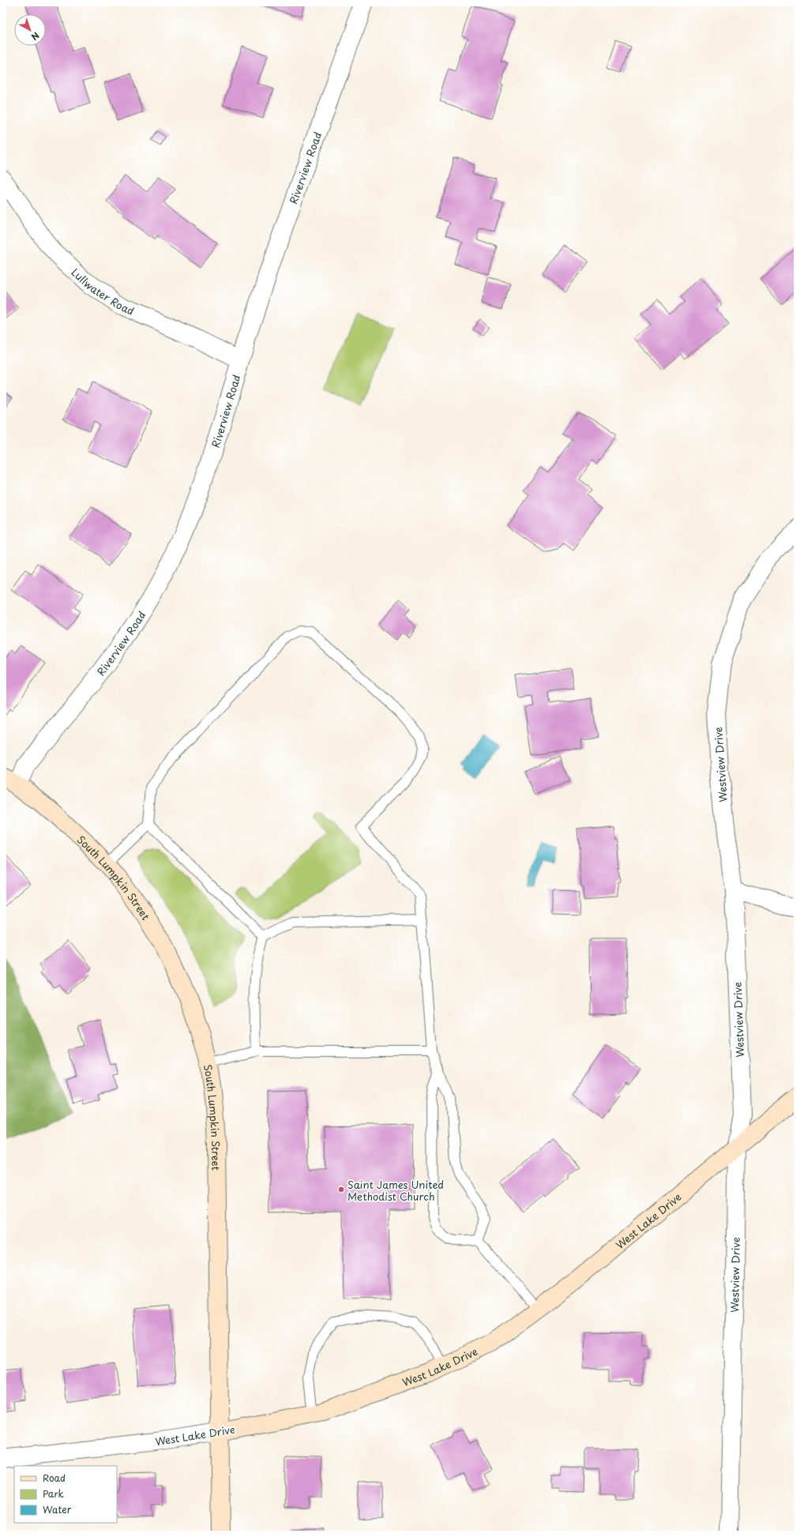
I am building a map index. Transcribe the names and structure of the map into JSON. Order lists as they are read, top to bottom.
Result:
{
  "streets": {
    "main road": ["South Lumpkin Street", "West Lake Drive"],
    "street": ["Riverview Road", "Lullwater Road", "Westview Drive"]
  },
  "crossings": [
    ["Riverview Road", "Lullwater Road"],
    ["Riverview Road", "South Lumpkin Street"],
    ["Westview Drive", "West Lake Drive"],
    ["South Lumpkin Street", "West Lake Drive"]
  ],
  "places": ["Saint James United Methodist Church"],
  "legend": ["Road", "Park", "Water"],
  "north": "bottom right"
}
